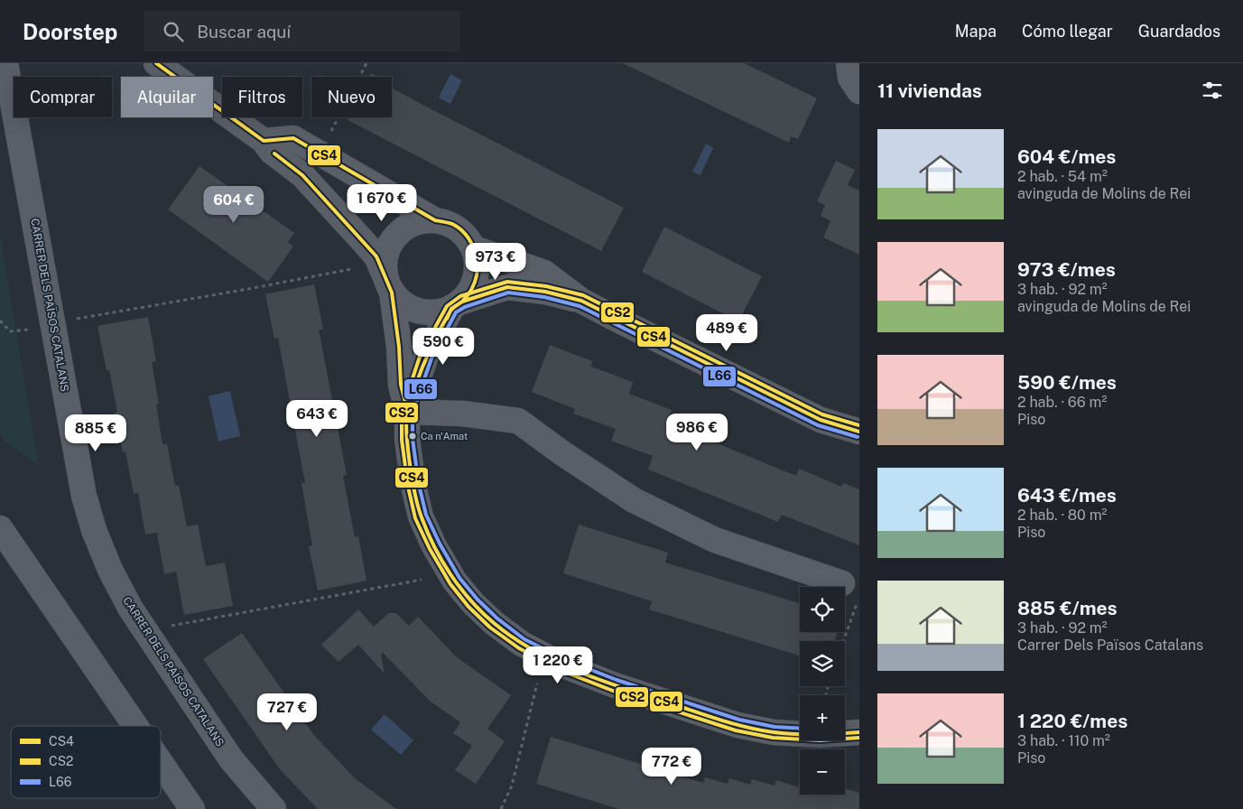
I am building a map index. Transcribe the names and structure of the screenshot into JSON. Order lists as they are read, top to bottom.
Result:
{
  "streets": {
    "street": ["CARRER DELS PAÏSOS CATALANS"]
  },
  "places": ["Ca n'Amat"],
  "lines": ["transit line CS4", "transit line CS2", "transit line L66"],
  "legend": ["CS4", "CS2", "L66"],
  "page": {
    "header": "Doorstep",
    "search": "Buscar aquí",
    "nav": ["Mapa", "Cómo llegar", "Guardados"],
    "heading": "11 viviendas",
    "chip": [
      "Comprar",
      "Alquilar",
      "Filtros",
      "Nuevo"
    ],
    "list": [
      {
        "name": "604 €/mes",
        "note": "2 hab. · 54 m² · avinguda de Molins de Rei"
      },
      {
        "name": "973 €/mes",
        "note": "3 hab. · 92 m² · avinguda de Molins de Rei"
      },
      {
        "name": "590 €/mes",
        "note": "2 hab. · 66 m² · Piso"
      },
      {
        "name": "643 €/mes",
        "note": "2 hab. · 80 m² · Piso"
      },
      {
        "name": "885 €/mes",
        "note": "3 hab. · 92 m² · Carrer Dels Països Catalans"
      },
      {
        "name": "1 220 €/mes",
        "note": "3 hab. · 110 m² · Piso"
      }
    ],
    "price": [
      "1 670 €",
      "604 €",
      "973 €",
      "489 €",
      "590 €",
      "643 €",
      "986 €",
      "885 €",
      "1 220 €",
      "727 €",
      "772 €"
    ],
    "map_buttons": ["+", "−"]
  }
}
